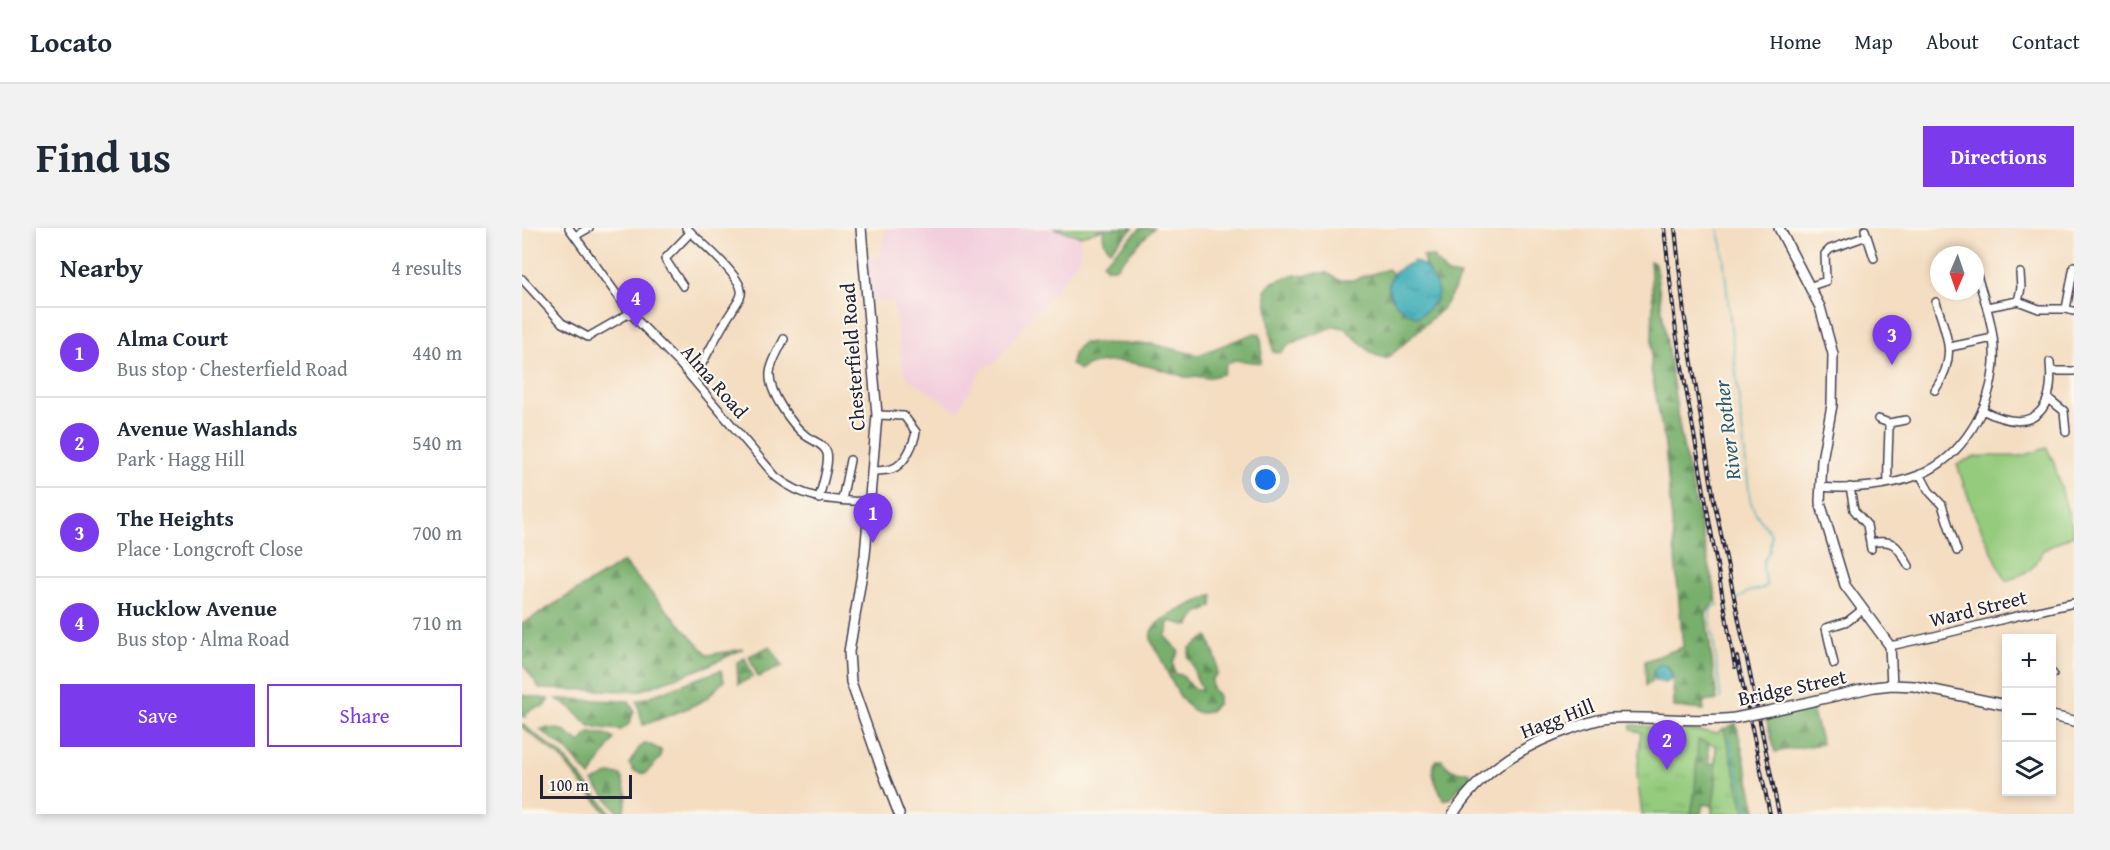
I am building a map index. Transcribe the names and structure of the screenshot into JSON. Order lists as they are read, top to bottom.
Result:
{
  "streets": {
    "street": [
      "Chesterfield Road",
      "Alma Road",
      "Ward Street",
      "Bridge Street",
      "Hagg Hill"
    ]
  },
  "crossings": [
    ["Chesterfield Road", "Alma Road"],
    ["Bridge Street", "Hagg Hill"]
  ],
  "water": ["River Rother"],
  "scale_bar": "100 m",
  "north": "bottom",
  "page": {
    "header": "Locato",
    "nav": [
      "Home",
      "Map",
      "About",
      "Contact"
    ],
    "title": "Find us",
    "buttons": [
      "Directions",
      ["Save", "Share"]
    ],
    "heading": ["Nearby", "4 results"],
    "pins": [
      "4",
      "3",
      "1",
      "2"
    ],
    "list": [
      {
        "mark": "1",
        "name": "Alma Court",
        "note": "Bus stop · Chesterfield Road",
        "value": "440 m"
      },
      {
        "mark": "2",
        "name": "Avenue Washlands",
        "note": "Park · Hagg Hill",
        "value": "540 m"
      },
      {
        "mark": "3",
        "name": "The Heights",
        "note": "Place · Longcroft Close",
        "value": "700 m"
      },
      {
        "mark": "4",
        "name": "Hucklow Avenue",
        "note": "Bus stop · Alma Road",
        "value": "710 m"
      }
    ],
    "map_buttons": ["+", "−"],
    "scale": "100 m"
  }
}
